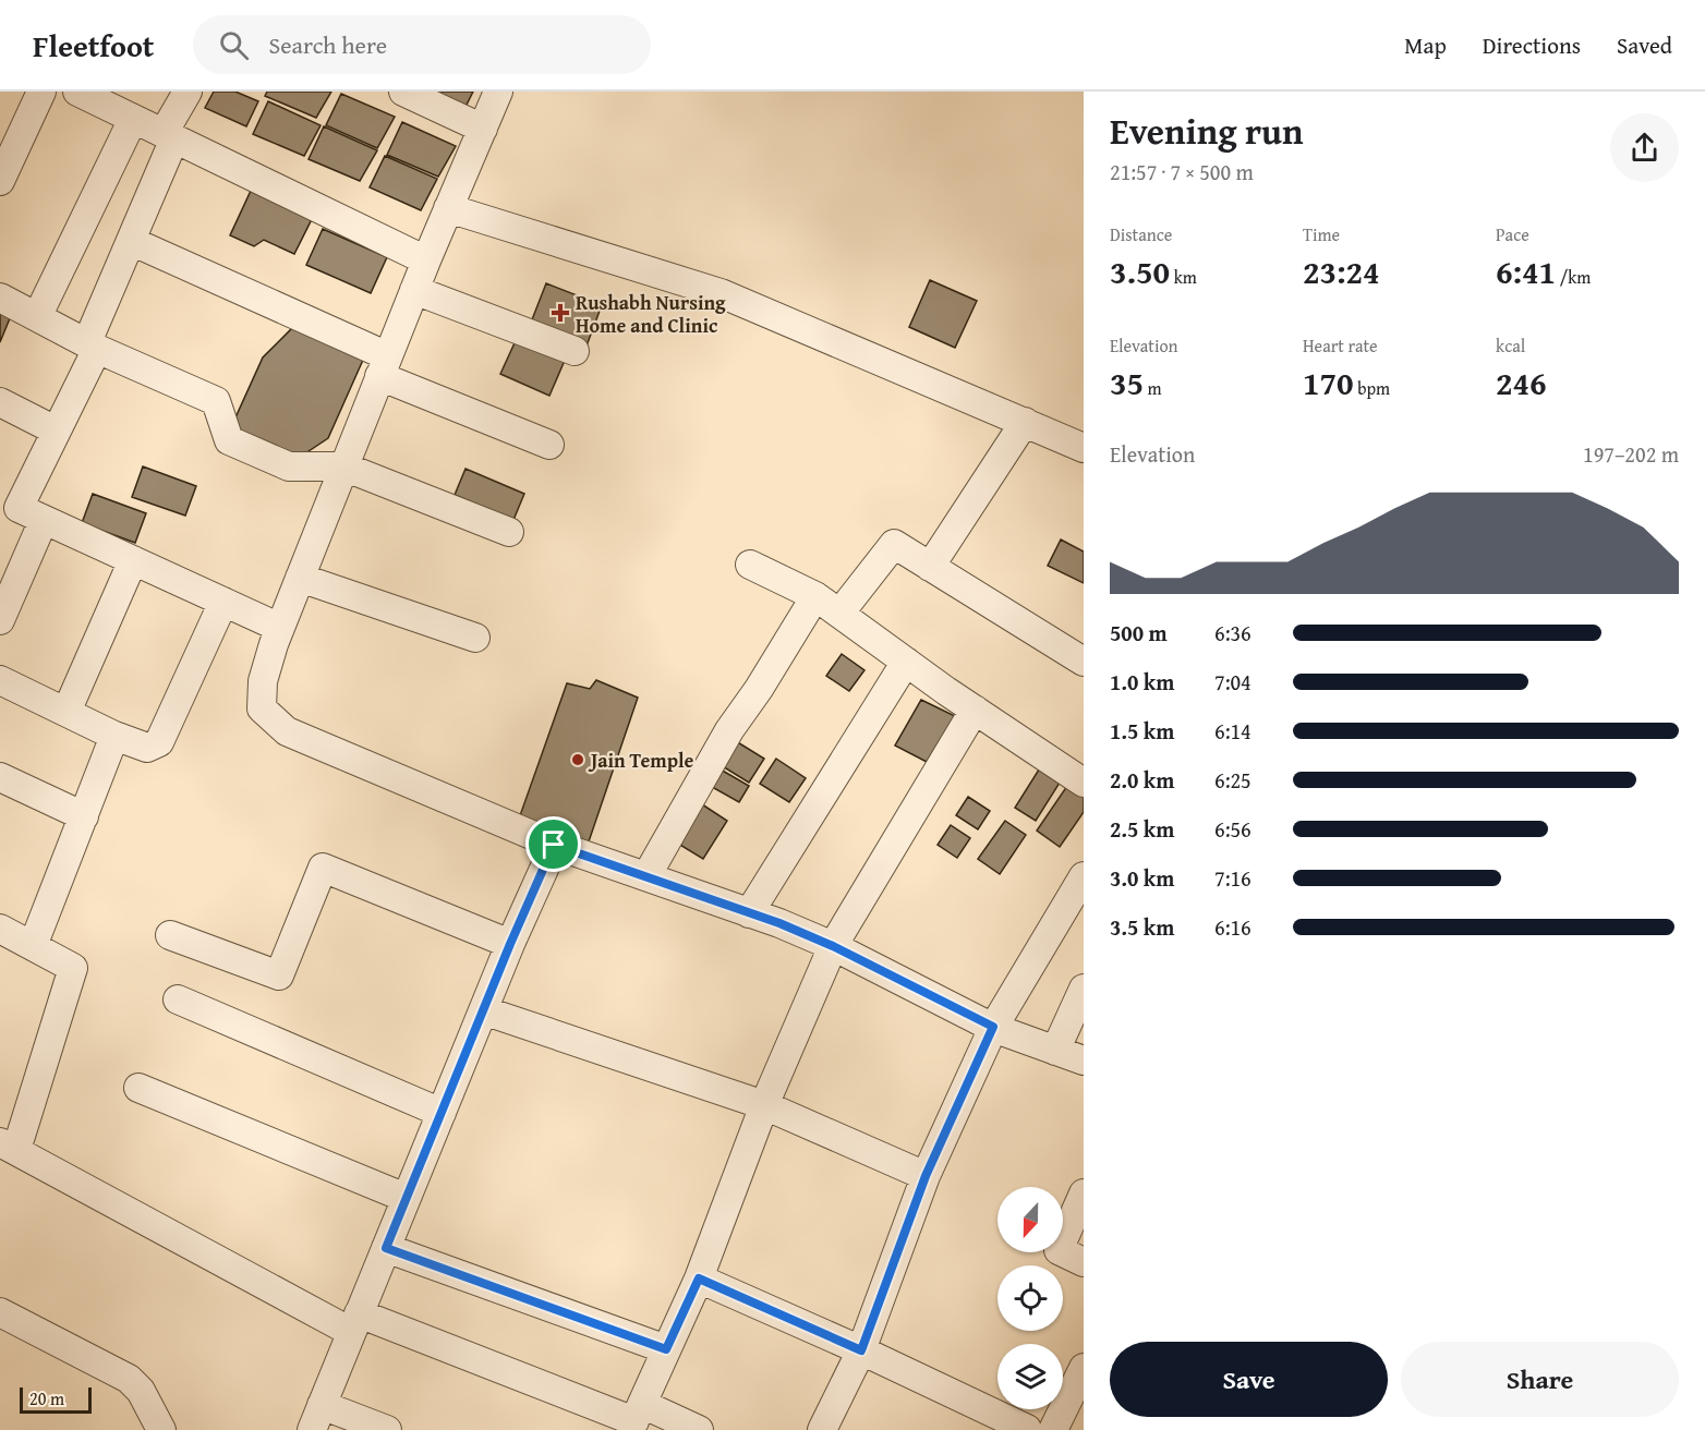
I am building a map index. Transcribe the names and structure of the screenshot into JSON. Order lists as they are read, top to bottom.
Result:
{
  "places": {
    "health": ["Rushabh Nursing Home and Clinic"],
    "other": ["Jain Temple"]
  },
  "scale_bar": "20 m",
  "north": "bottom",
  "page": {
    "header": "Fleetfoot",
    "search": "Search here",
    "nav": ["Map", "Directions", "Saved"],
    "heading": ["Evening run", "21:57 · 7 × 500 m"],
    "stats": [
      ["Distance", "3.50 km"],
      ["Time", "23:24"],
      ["Pace", "6:41 /km"],
      ["Elevation", "35 m"],
      ["Heart rate", "170 bpm"],
      ["kcal", "246"]
    ],
    "chart": ["Elevation", "197–202 m"],
    "list": [
      {
        "name": "500 m",
        "note": "6:36"
      },
      {
        "name": "1.0 km",
        "note": "7:04"
      },
      {
        "name": "1.5 km",
        "note": "6:14"
      },
      {
        "name": "2.0 km",
        "note": "6:25"
      },
      {
        "name": "2.5 km",
        "note": "6:56"
      },
      {
        "name": "3.0 km",
        "note": "7:16"
      },
      {
        "name": "3.5 km",
        "note": "6:16"
      }
    ],
    "buttons": ["Save", "Share"],
    "scale": "20 m"
  }
}
